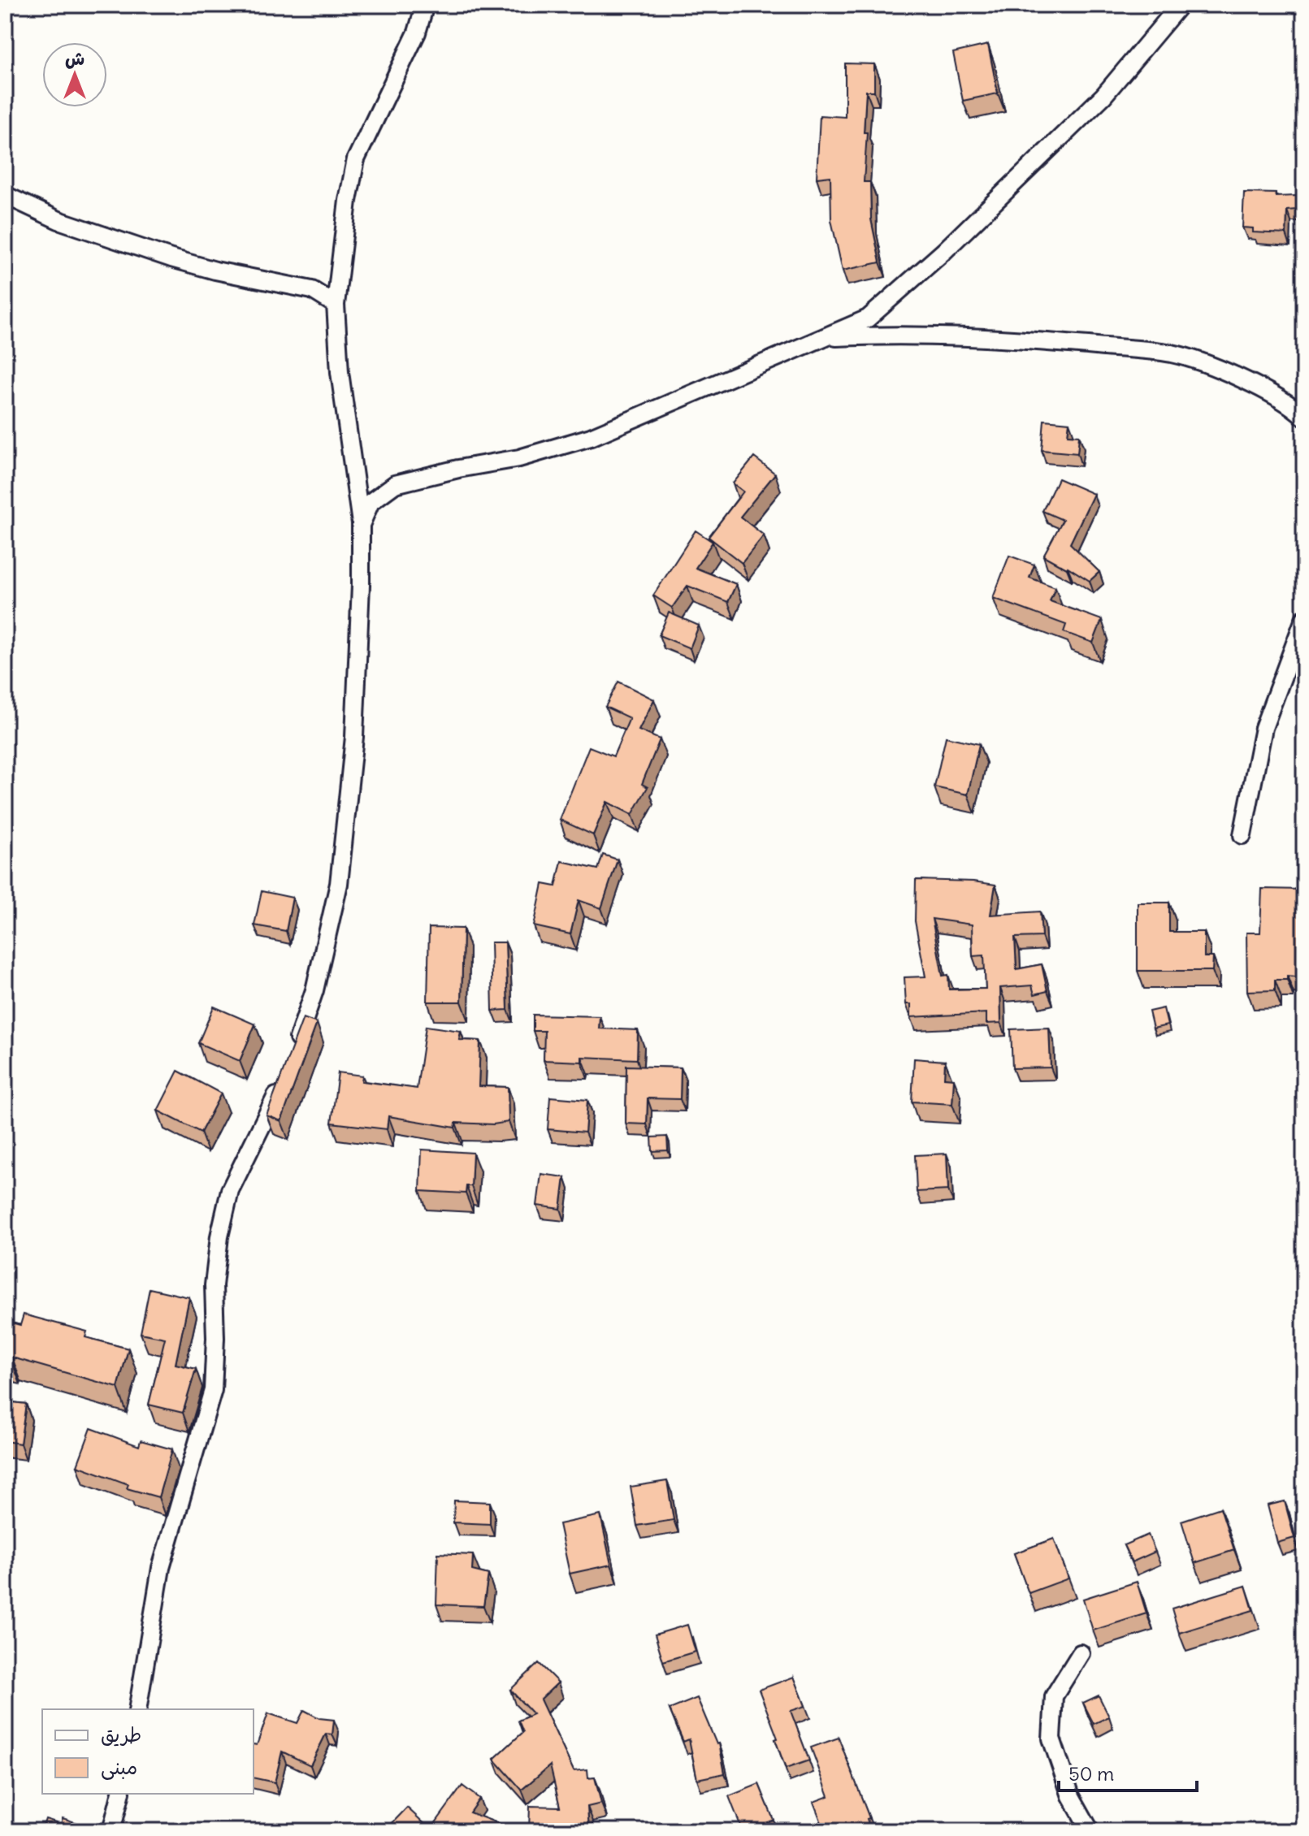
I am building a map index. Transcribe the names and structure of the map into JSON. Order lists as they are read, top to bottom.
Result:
{
  "legend": ["طريق", "مبنى"],
  "scale_bar": "50 m",
  "north": "top"
}
